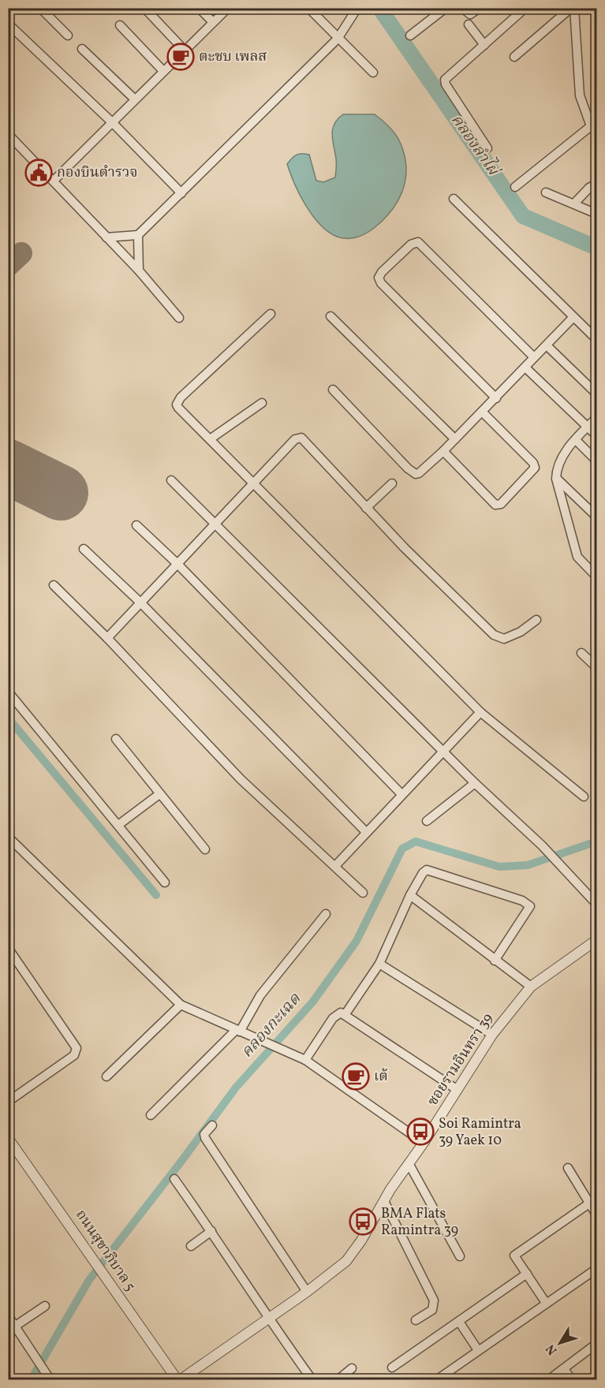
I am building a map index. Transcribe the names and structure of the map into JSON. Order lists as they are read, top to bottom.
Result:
{
  "streets": {
    "street": ["ซอยรามอินทรา 39", "ถนนสุขาภิบาล 5"]
  },
  "crossings": [
    ["ซอยรามอินทรา 39", "ถนนสุขาภิบาล 5"]
  ],
  "water": ["คลองลำไผ่", "คลองกะเฉด"],
  "places": {
    "cafe": ["ตะชบ เพลส", "เต้"],
    "public building": ["กองบินตำรวจ"],
    "bus stop": ["Soi Ramintra 39 Yaek 10", "BMA Flats Ramintra 39"]
  },
  "north": "bottom left"
}
